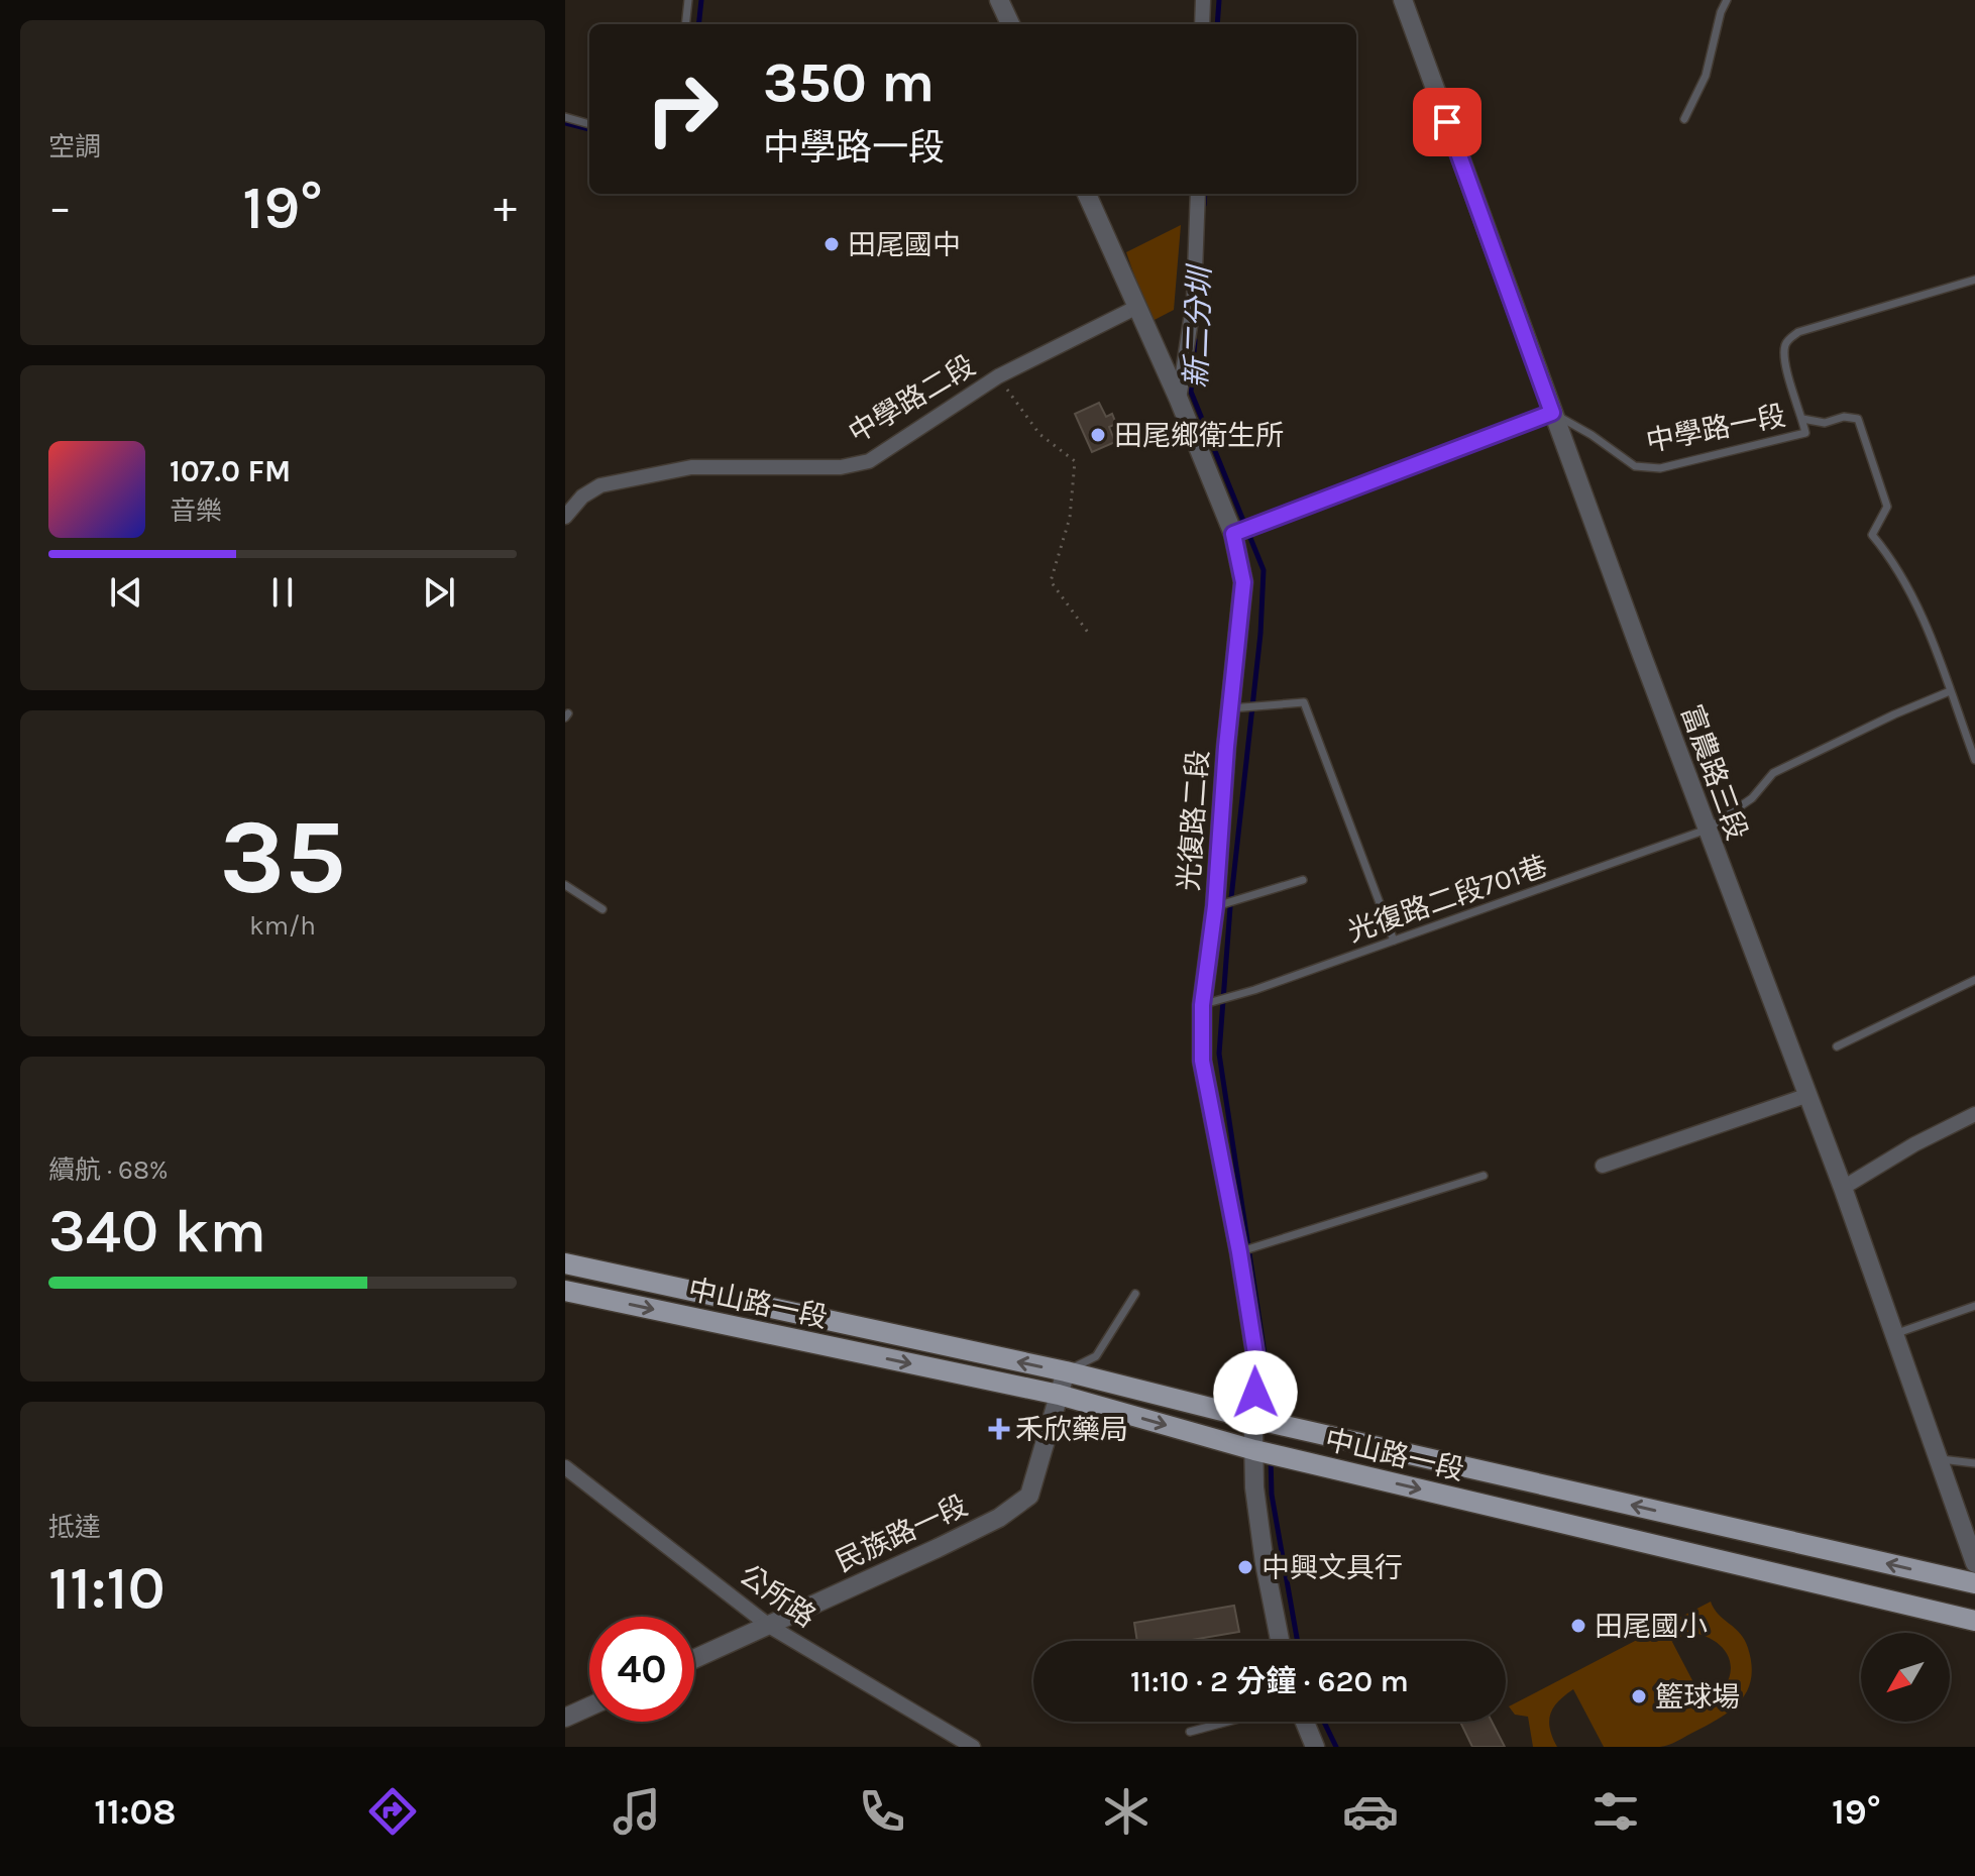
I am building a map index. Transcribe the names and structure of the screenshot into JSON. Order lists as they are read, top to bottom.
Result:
{
  "streets": {
    "main road": ["中山路一段"],
    "street": [
      "中學路二段",
      "富農路三段",
      "光復路二段",
      "民族路一段",
      "公所路"
    ],
    "lane": ["中學路一段", "光復路二段701巷"]
  },
  "crossings": [
    ["中學路二段", "光復路二段"],
    ["中學路一段", "富農路三段"],
    ["富農路三段", "光復路二段701巷"],
    ["光復路二段", "光復路二段701巷"],
    ["光復路二段", "中山路一段"],
    ["中山路一段", "民族路一段"],
    ["民族路一段", "公所路"]
  ],
  "water": ["新二分圳"],
  "places": {
    "other": [
      "田尾國中",
      "田尾鄉衛生所",
      "中興文具行",
      "田尾國小",
      "籃球場"
    ],
    "health": ["禾欣藥局"]
  },
  "north": "bottom left",
  "page": {
    "tile": [
      "空調",
      ["35", "km/h"],
      ["續航 · 68%", "340 km"],
      ["抵達", "11:10"]
    ],
    "turn": ["350 m", "中學路一段"],
    "heat": ["−", "19°", "+"],
    "song": ["107.0 FM", "音樂"],
    "limit": "40",
    "trip": "11:10 · 2 分鐘 · 620 m",
    "tabs": ["11:08", "19°"]
  }
}
